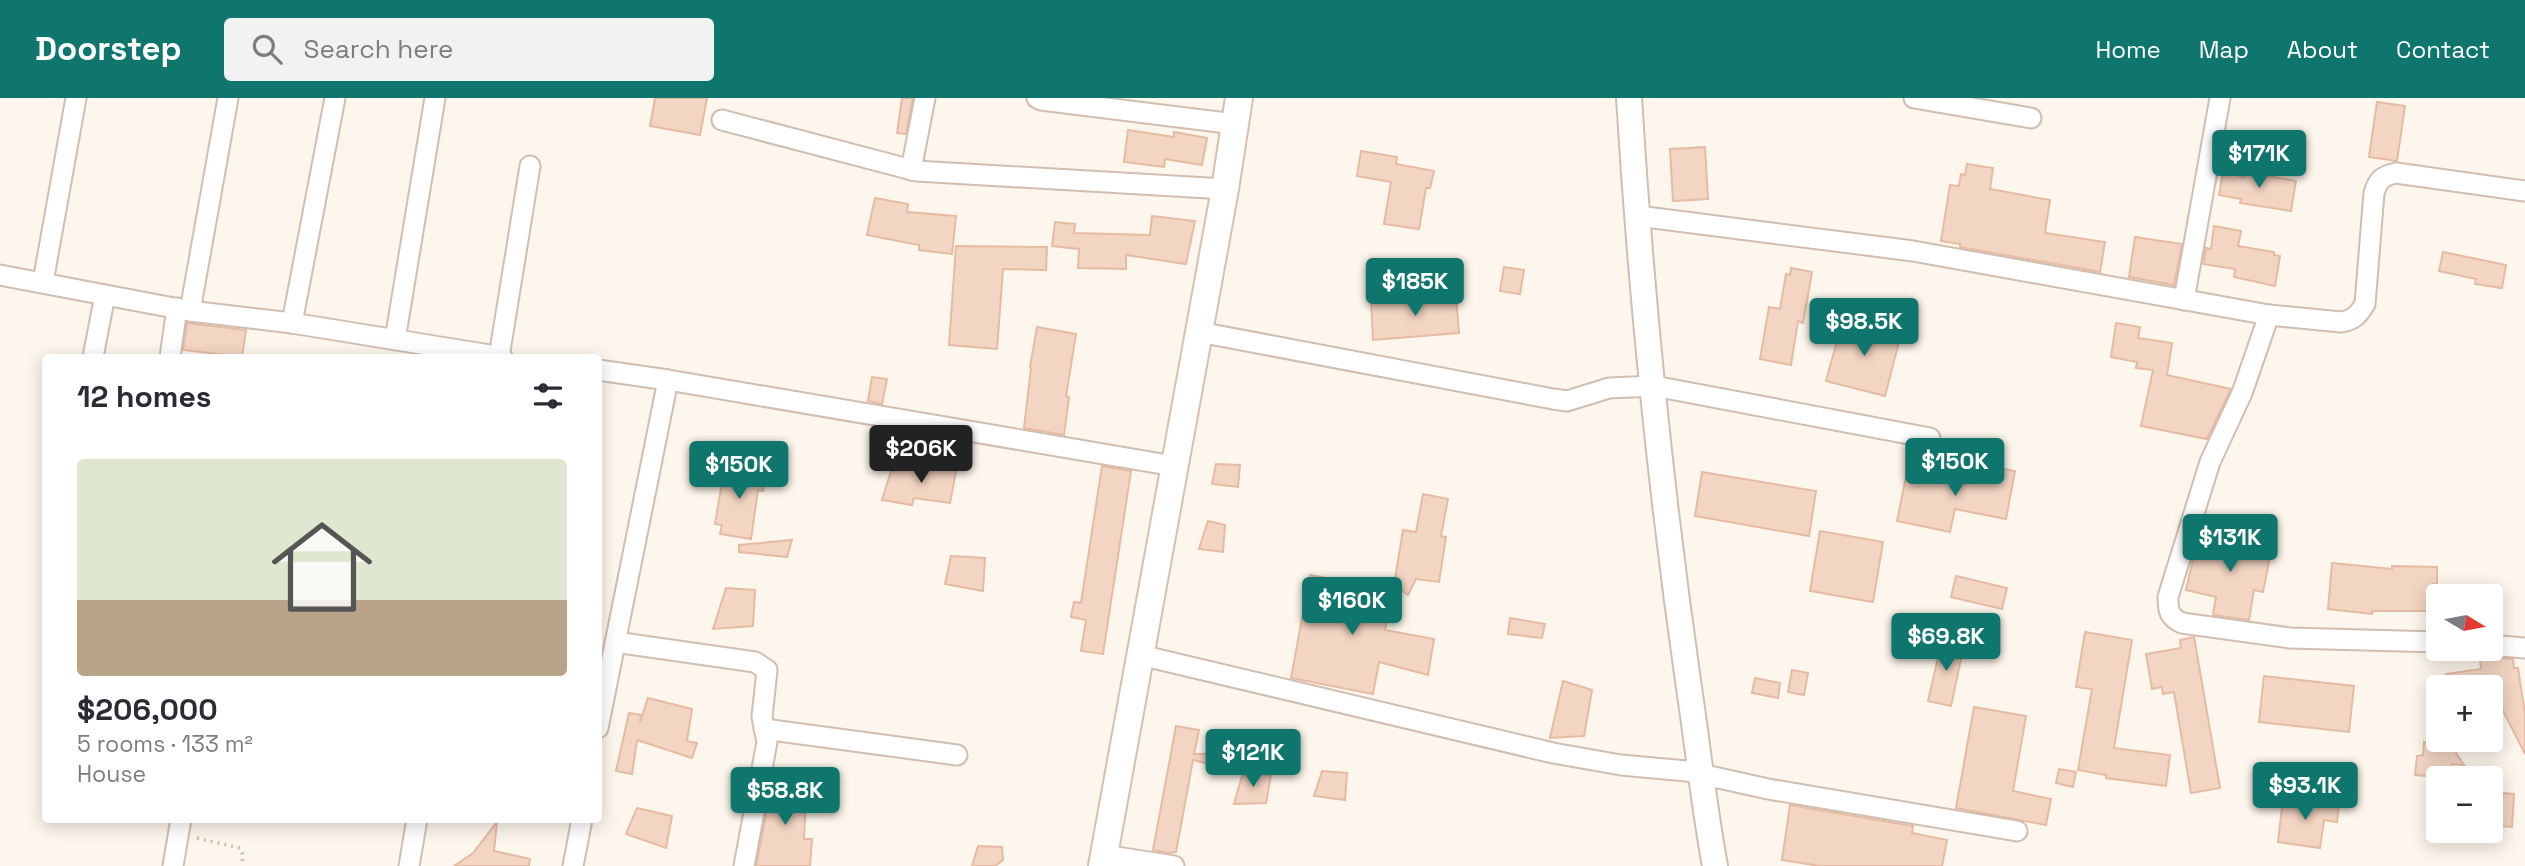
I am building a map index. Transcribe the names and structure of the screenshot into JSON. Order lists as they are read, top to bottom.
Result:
{
  "north": "right",
  "page": {
    "header": "Doorstep",
    "search": "Search here",
    "nav": [
      "Home",
      "Map",
      "About",
      "Contact"
    ],
    "price": [
      "$171K",
      "$185K",
      "$98.5K",
      "$206K",
      "$150K",
      "$150K",
      "$131K",
      "$160K",
      "$69.8K",
      "$121K",
      "$93.1K",
      "$58.8K"
    ],
    "heading": "12 homes",
    "list": [
      {
        "name": "$206,000",
        "note": "5 rooms · 133 m² · House"
      }
    ],
    "map_buttons": ["+", "−"]
  }
}
